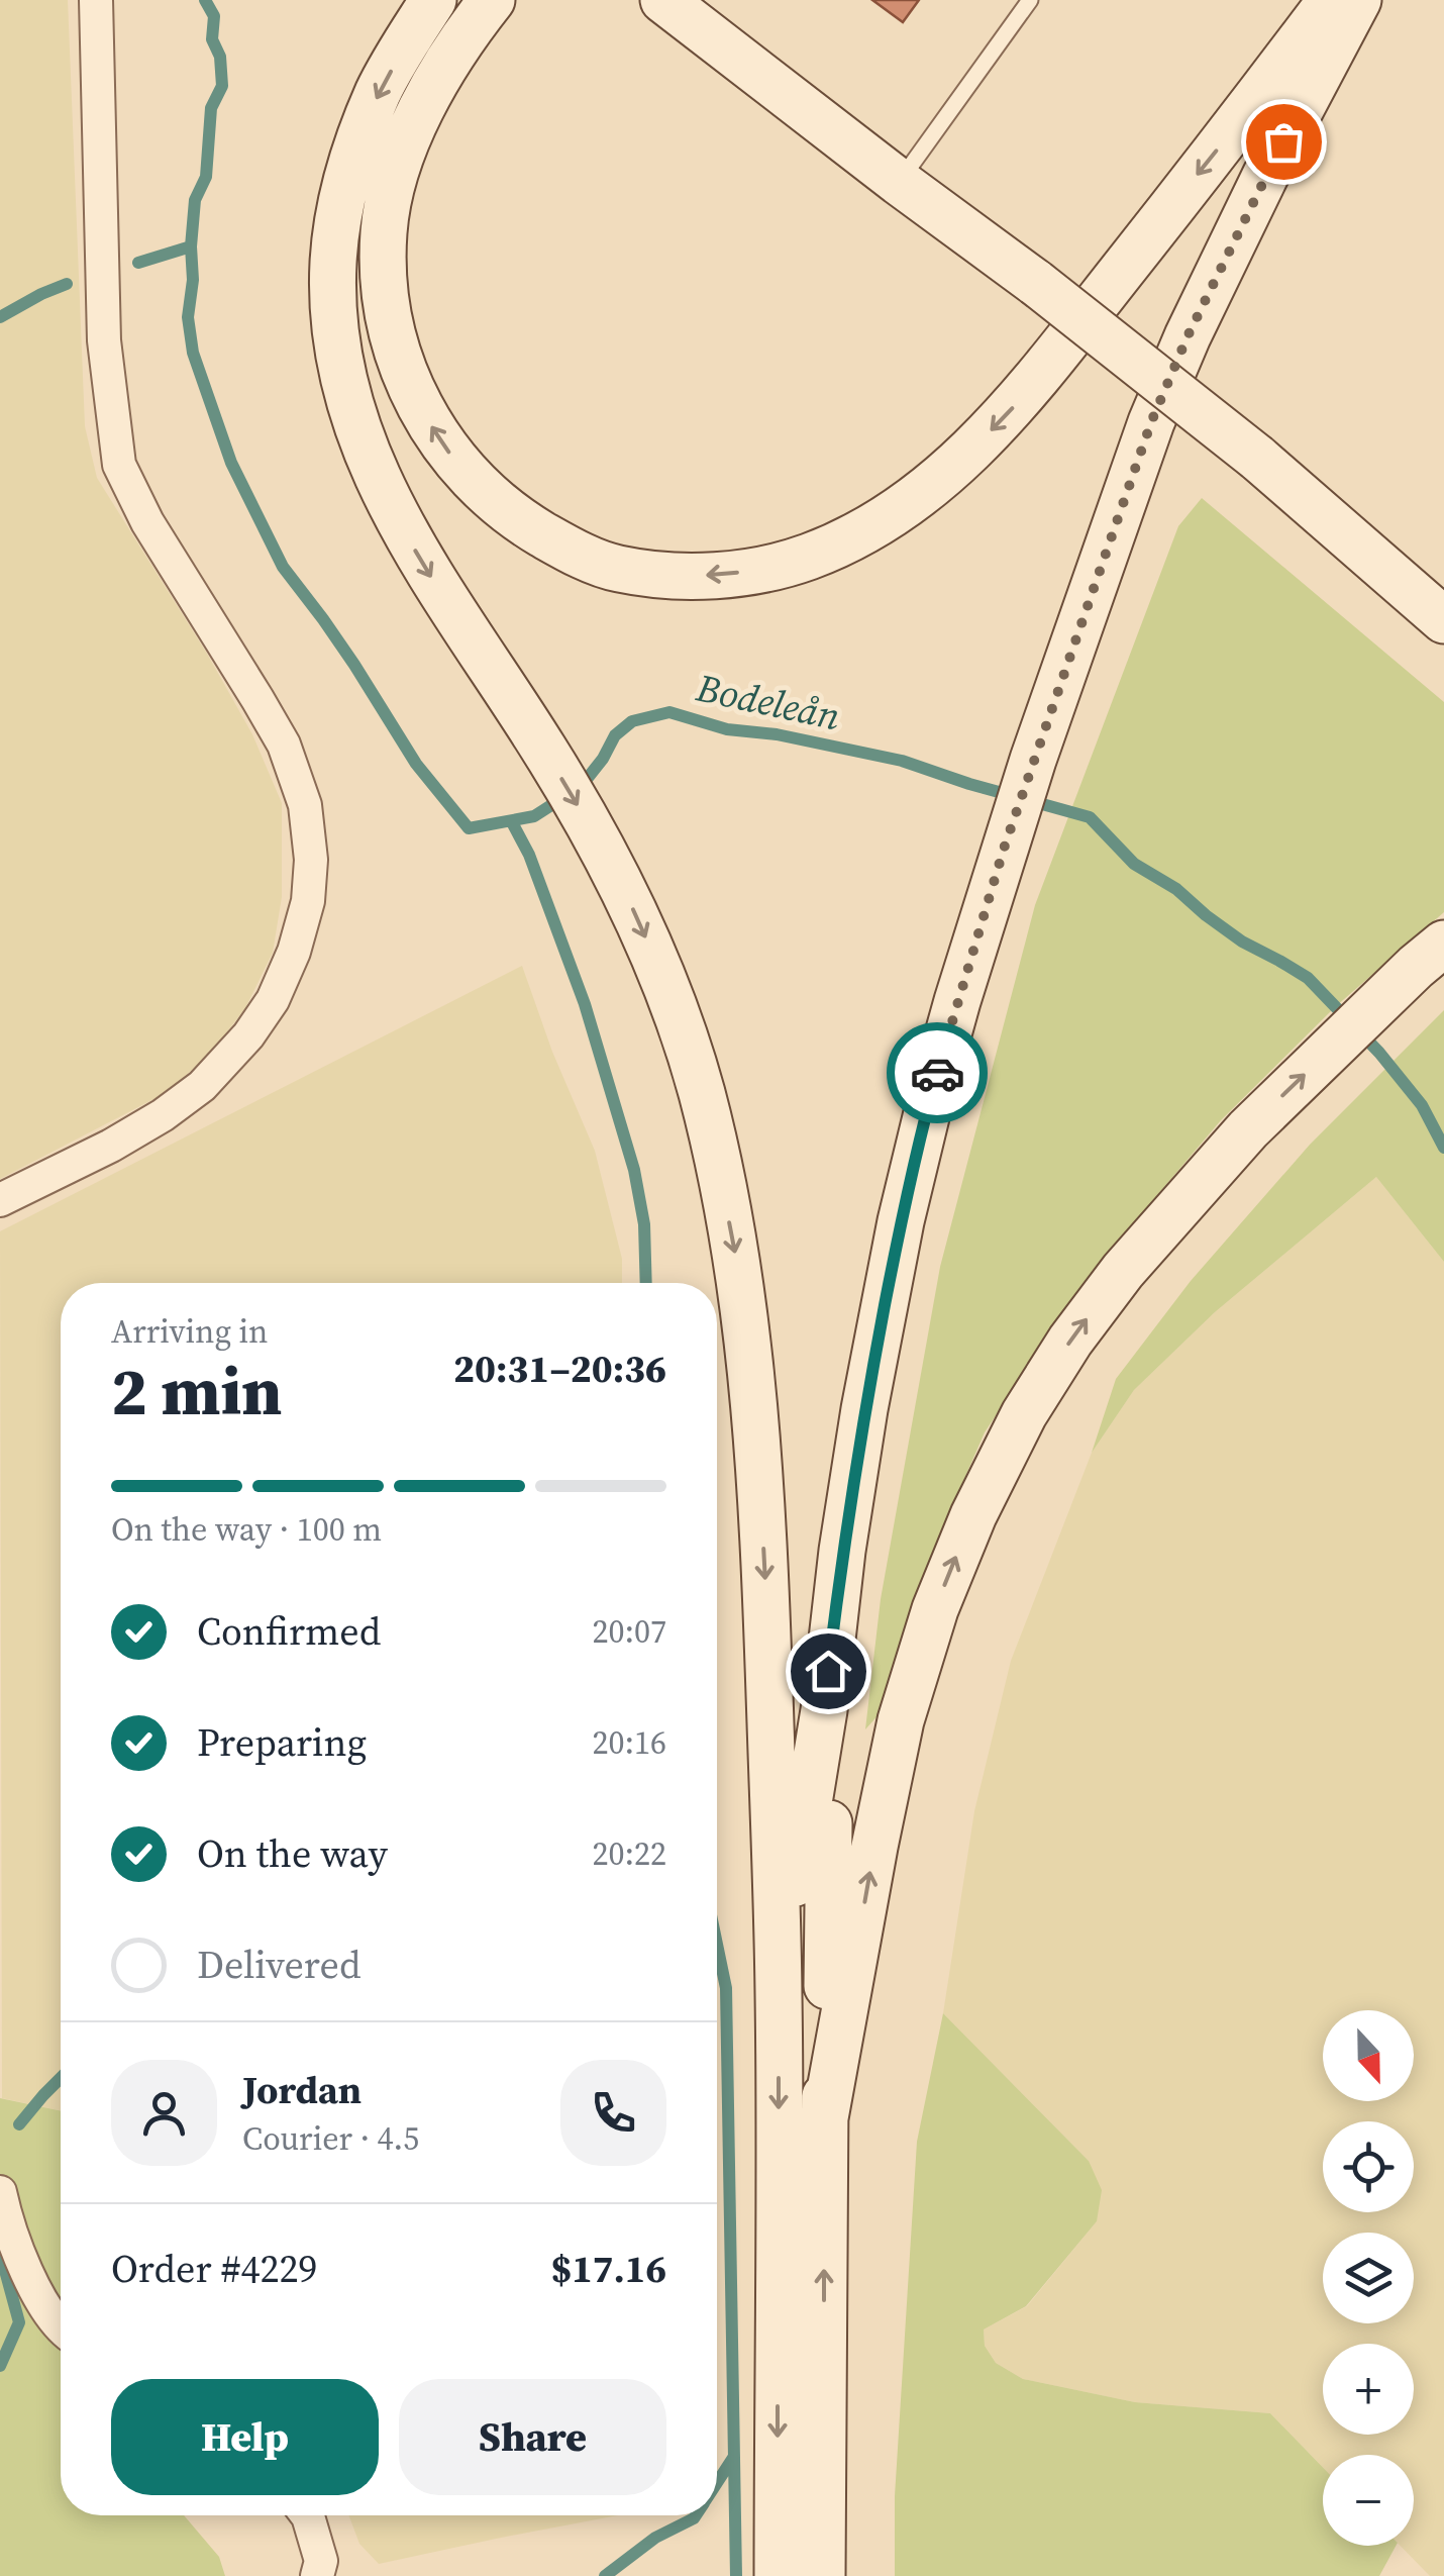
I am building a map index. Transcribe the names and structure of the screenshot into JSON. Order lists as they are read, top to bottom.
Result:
{
  "water": ["Bodeleån"],
  "north": "bottom",
  "page": {
    "heading": ["2 min", "Arriving in", "20:31–20:36"],
    "panel": [
      "Jordan",
      "Courier · 4.5",
      "Order #4229",
      "$17.16"
    ],
    "bar": "On the way · 100 m",
    "list": [
      ["Confirmed", "20:07"],
      ["Preparing", "20:16"],
      ["On the way", "20:22"],
      "Delivered"
    ],
    "map_buttons": ["+", "−"],
    "buttons": ["Help", "Share"]
  }
}
